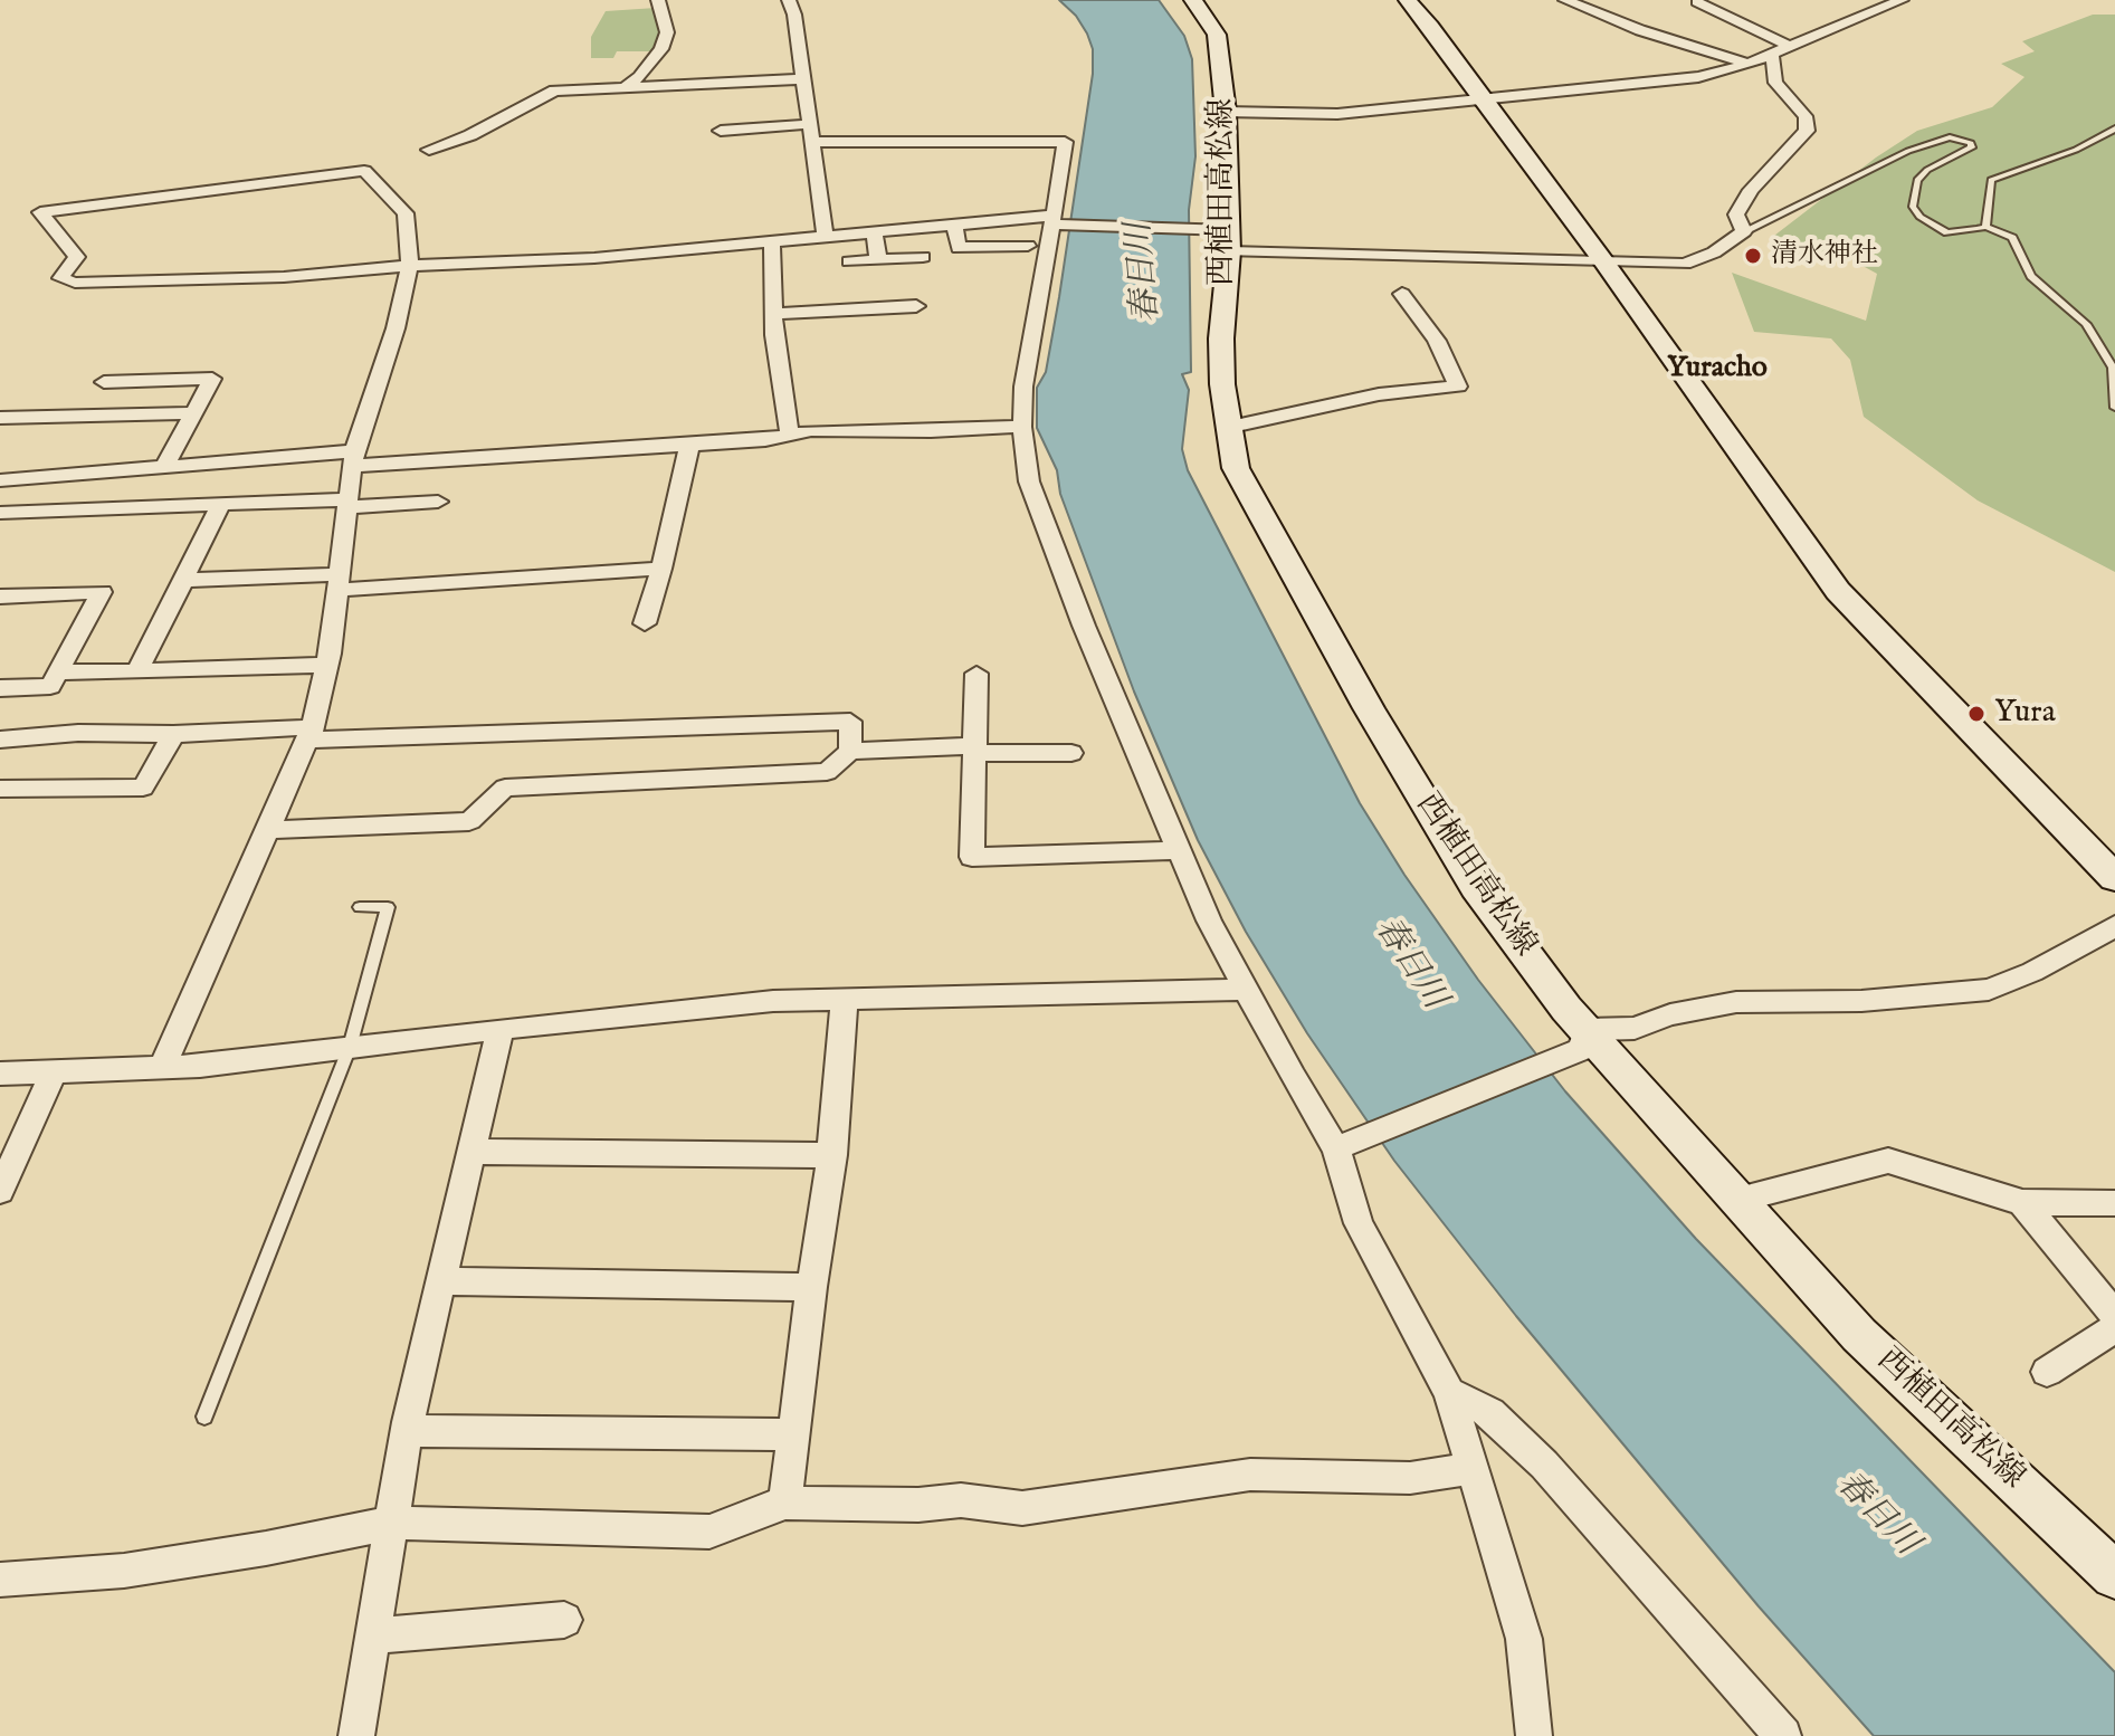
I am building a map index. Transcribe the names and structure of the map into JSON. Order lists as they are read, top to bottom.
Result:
{
  "streets": {
    "main road": ["西植田高松線"]
  },
  "districts": ["Yuracho"],
  "water": ["春日川"],
  "places": ["清水神社", "Yura"]
}
